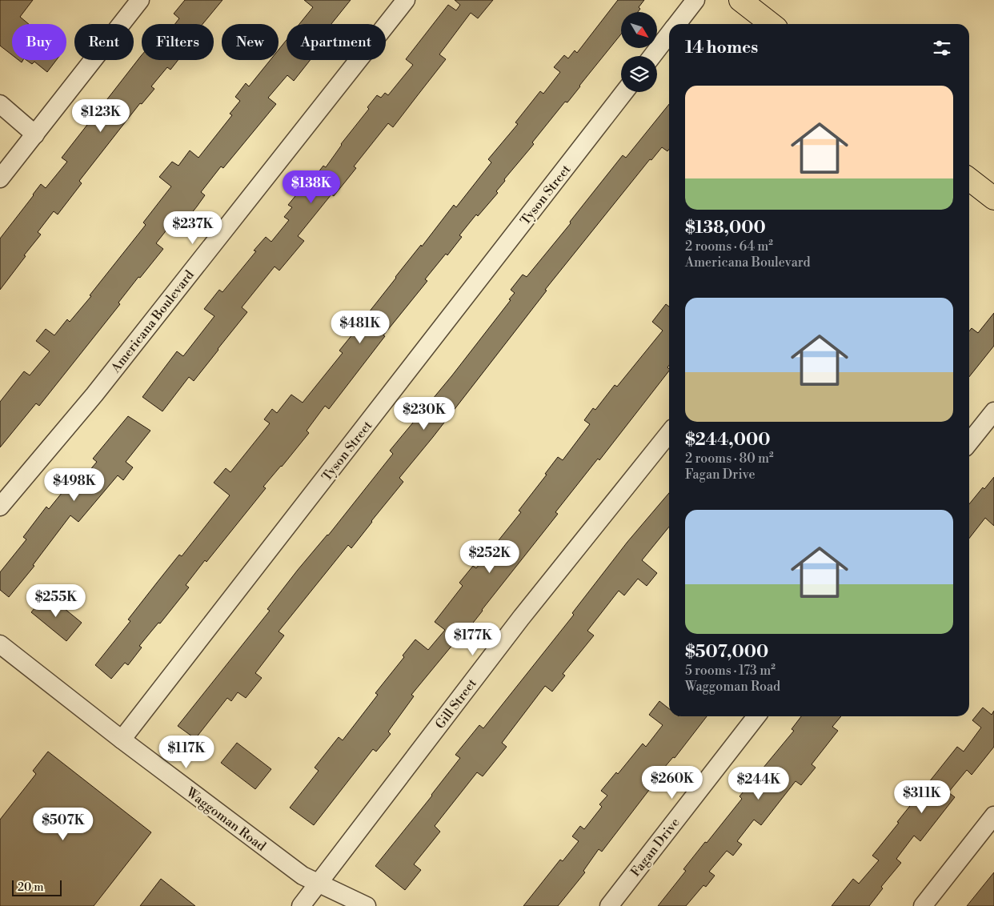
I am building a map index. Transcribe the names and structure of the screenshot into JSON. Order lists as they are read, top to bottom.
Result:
{
  "streets": {
    "street": [
      "Tyson Street",
      "Americana Boulevard",
      "Gill Street",
      "Waggoman Road",
      "Fagan Drive"
    ]
  },
  "crossings": [
    ["Tyson Street", "Waggoman Road"],
    ["Gill Street", "Waggoman Road"]
  ],
  "scale_bar": "20 m",
  "north": "bottom right",
  "page": {
    "chip": [
      "Buy",
      "Rent",
      "Filters",
      "New",
      "Apartment"
    ],
    "heading": "14 homes",
    "list": [
      {
        "name": "$138,000",
        "note": "2 rooms · 64 m² · Americana Boulevard"
      },
      {
        "name": "$244,000",
        "note": "2 rooms · 80 m² · Fagan Drive"
      },
      {
        "name": "$507,000",
        "note": "5 rooms · 173 m² · Waggoman Road"
      }
    ],
    "price": [
      "$123K",
      "$138K",
      "$237K",
      "$481K",
      "$230K",
      "$498K",
      "$252K",
      "$255K",
      "$177K",
      "$117K",
      "$260K",
      "$244K",
      "$311K",
      "$507K"
    ],
    "scale": "20 m"
  }
}
